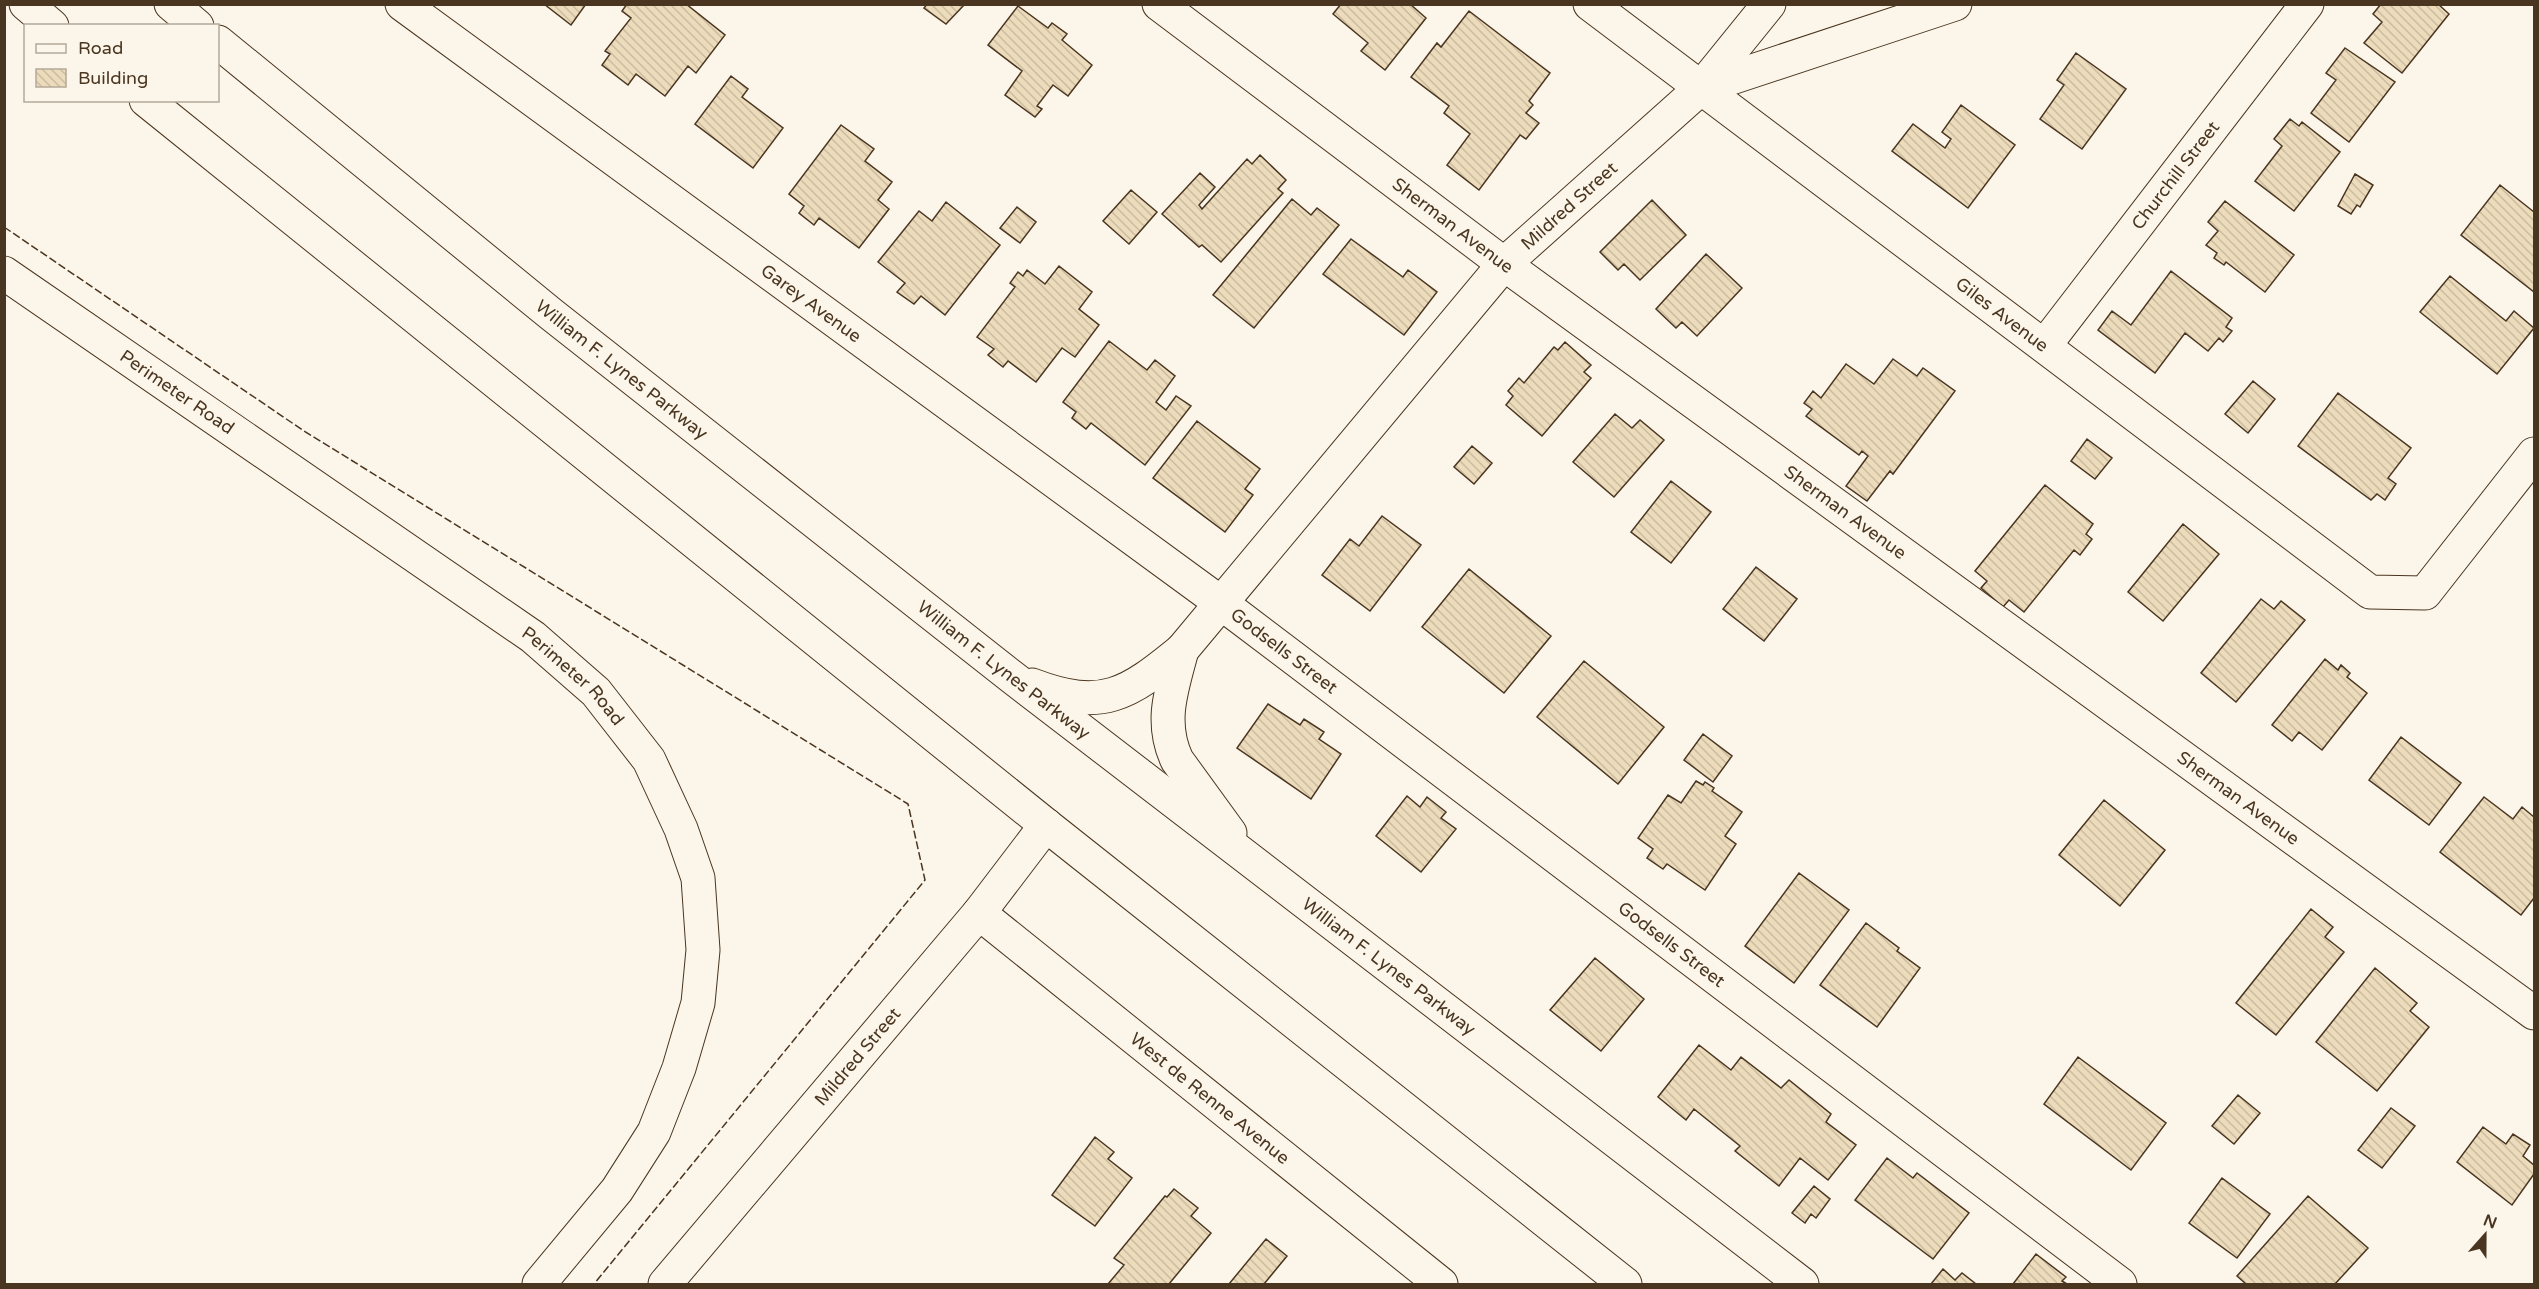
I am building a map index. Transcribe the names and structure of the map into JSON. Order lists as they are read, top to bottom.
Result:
{
  "streets": {
    "main road": [
      "Churchill Street",
      "Mildred Street",
      "Sherman Avenue",
      "Garey Avenue",
      "Giles Avenue",
      "William F. Lynes Parkway",
      "Perimeter Road",
      "Godsells Street",
      "West de Renne Avenue"
    ]
  },
  "crossings": [
    ["Churchill Street", "Giles Avenue"],
    ["Mildred Street", "Sherman Avenue"],
    ["Mildred Street", "Garey Avenue"],
    ["Mildred Street", "Giles Avenue"],
    ["Mildred Street", "Godsells Street"],
    ["Mildred Street", "West de Renne Avenue"],
    ["Garey Avenue", "Godsells Street"]
  ],
  "legend": ["Road", "Building"],
  "north": "top"
}
